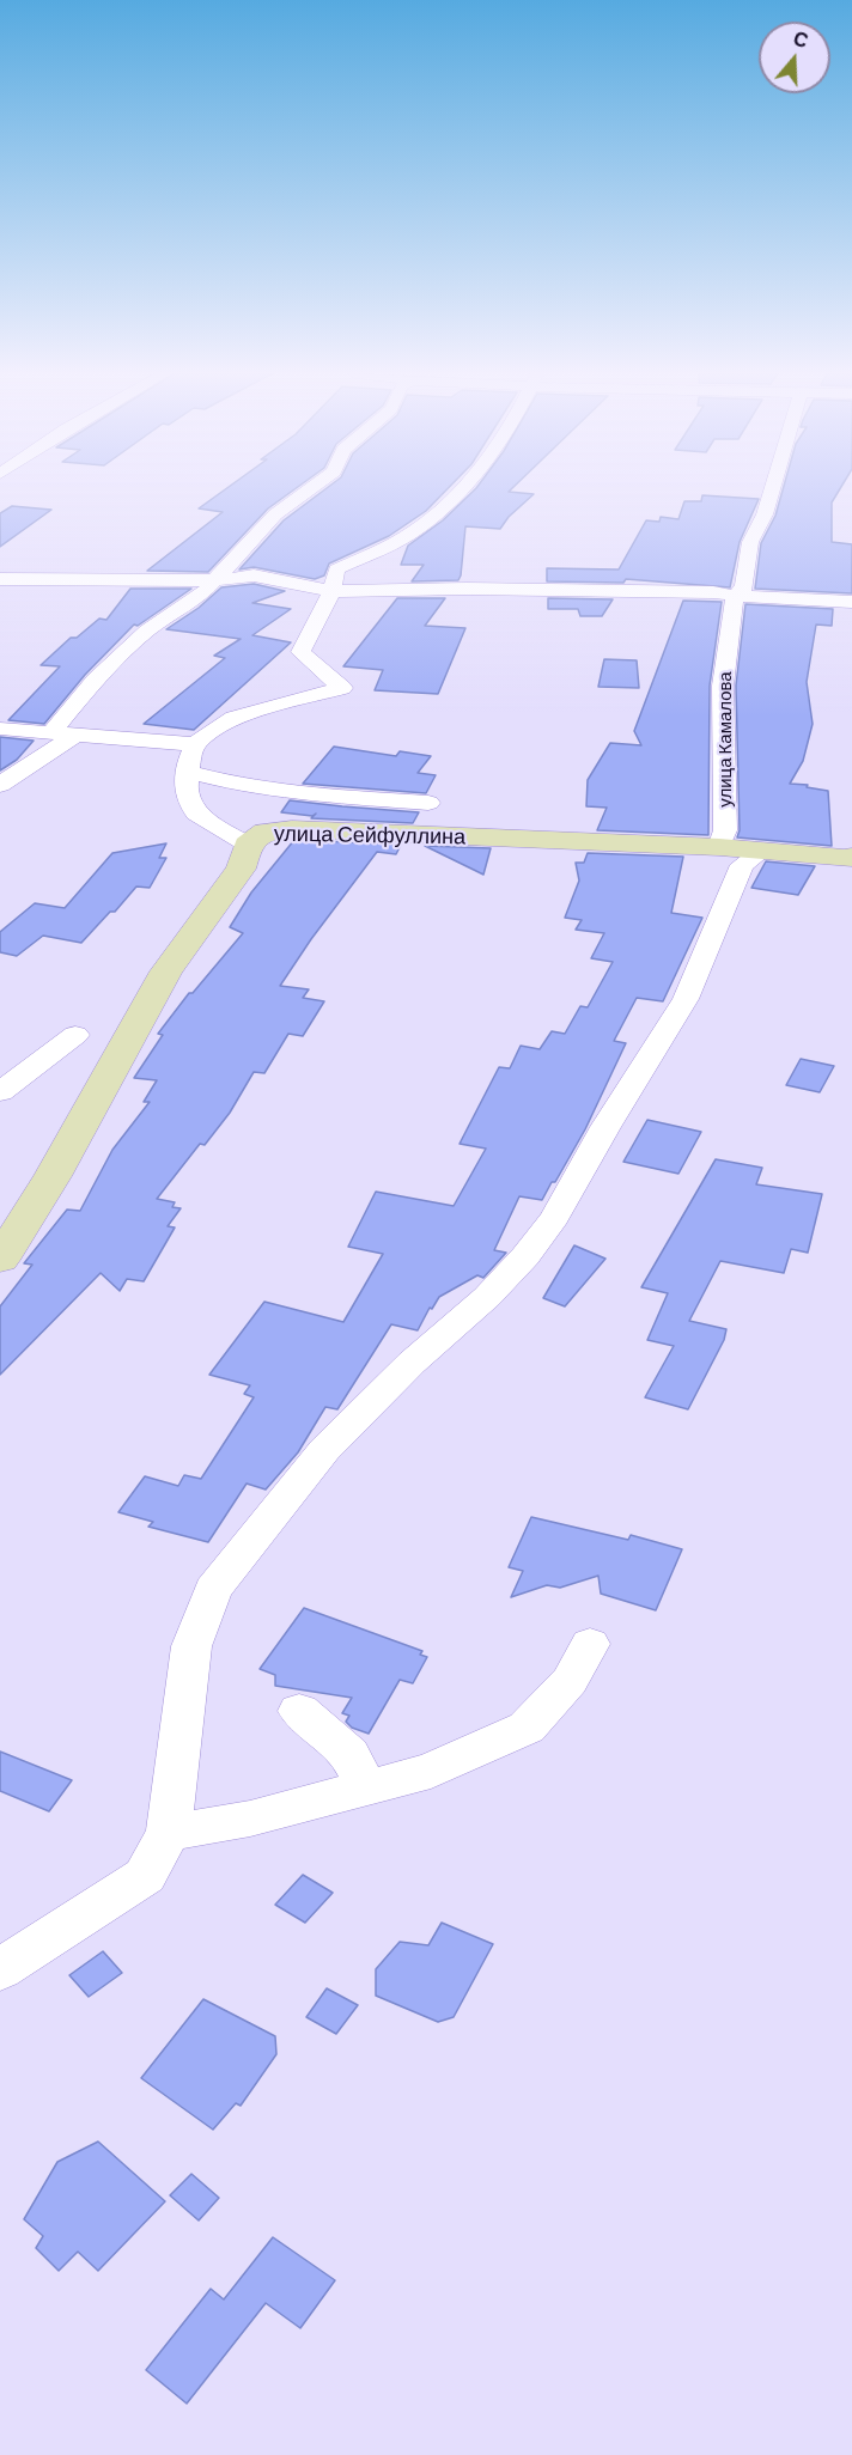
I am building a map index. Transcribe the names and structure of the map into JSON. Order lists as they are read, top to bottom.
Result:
{
  "streets": {
    "street": ["улица Камалова", "улица Сейфуллина"]
  },
  "crossings": [
    ["улица Камалова", "улица Сейфуллина"]
  ],
  "north": "top"
}
